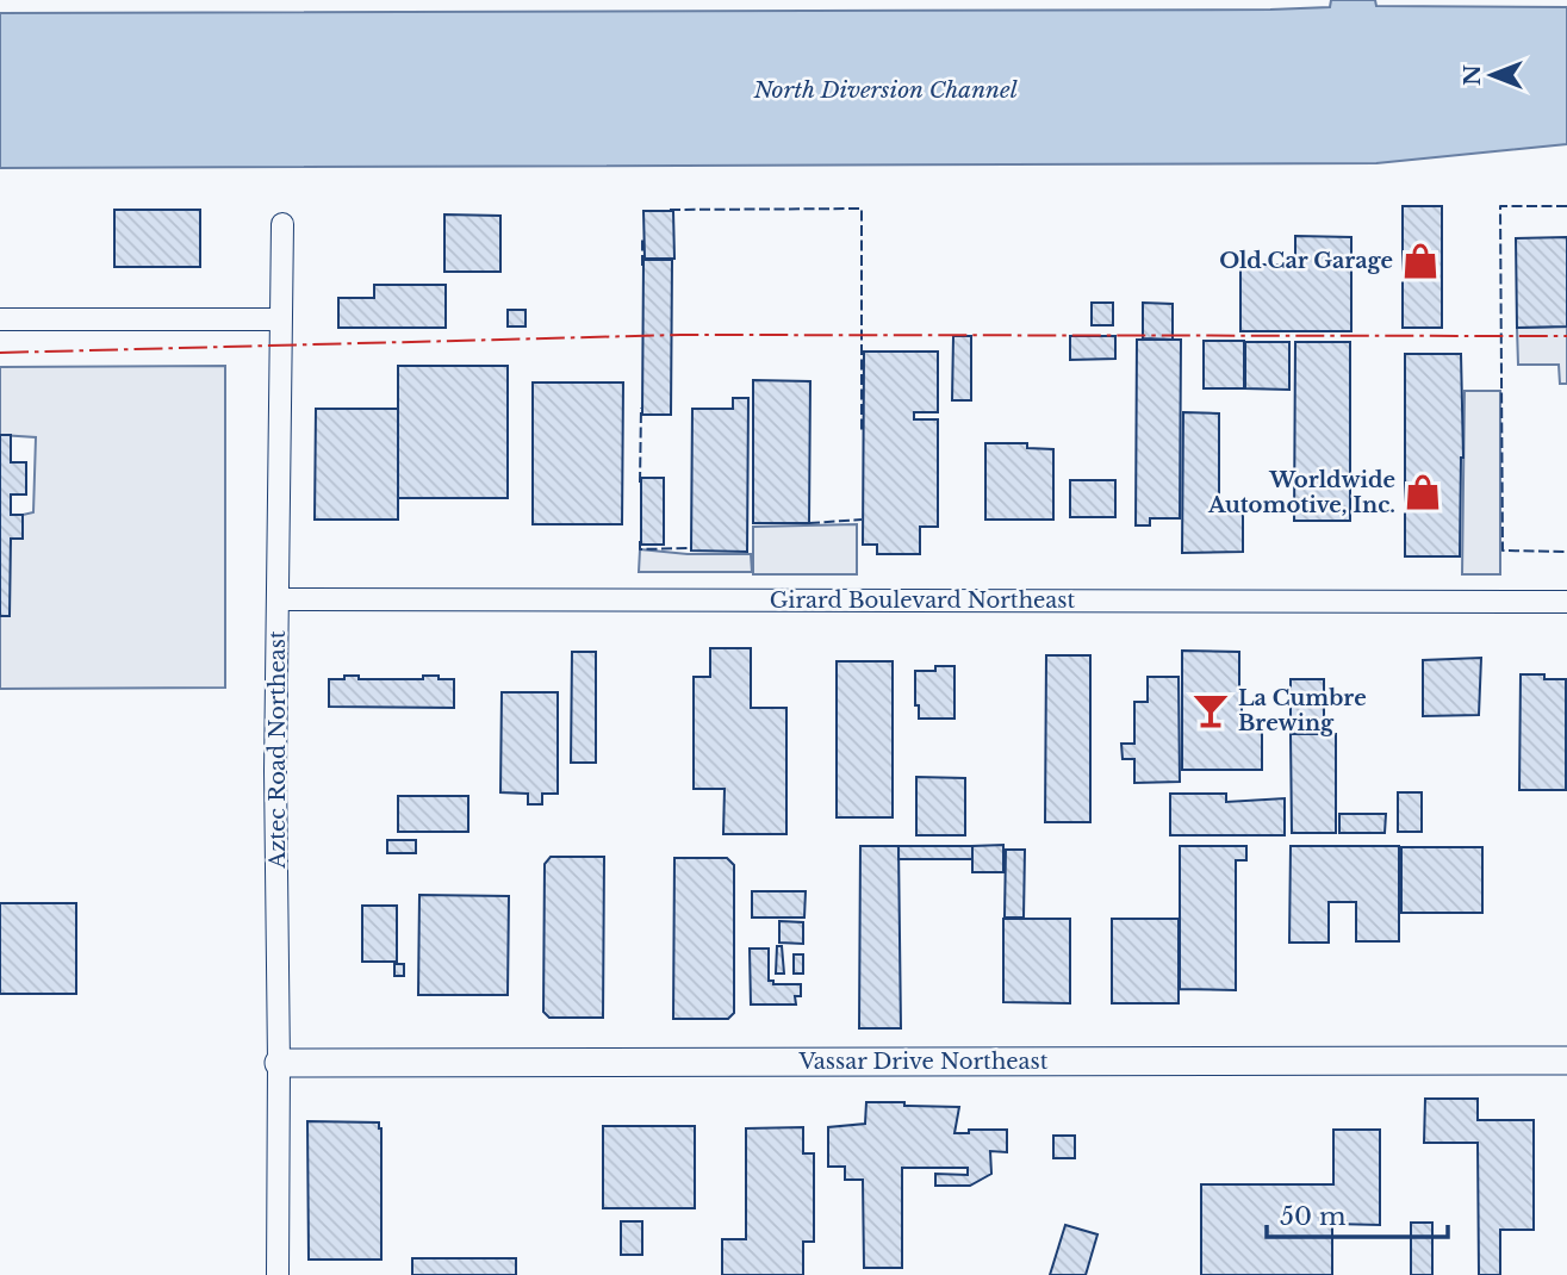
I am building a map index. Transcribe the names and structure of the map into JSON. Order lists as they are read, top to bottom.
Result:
{
  "streets": {
    "street": ["Girard Boulevard Northeast", "Aztec Road Northeast", "Vassar Drive Northeast"]
  },
  "crossings": [
    ["Girard Boulevard Northeast", "Aztec Road Northeast"],
    ["Aztec Road Northeast", "Vassar Drive Northeast"]
  ],
  "water": ["North Diversion Channel"],
  "places": {
    "shop": ["Old Car Garage", "Worldwide Automotive, Inc."],
    "bar": ["La Cumbre Brewing"]
  },
  "scale_bar": "50 m",
  "north": "left"
}
